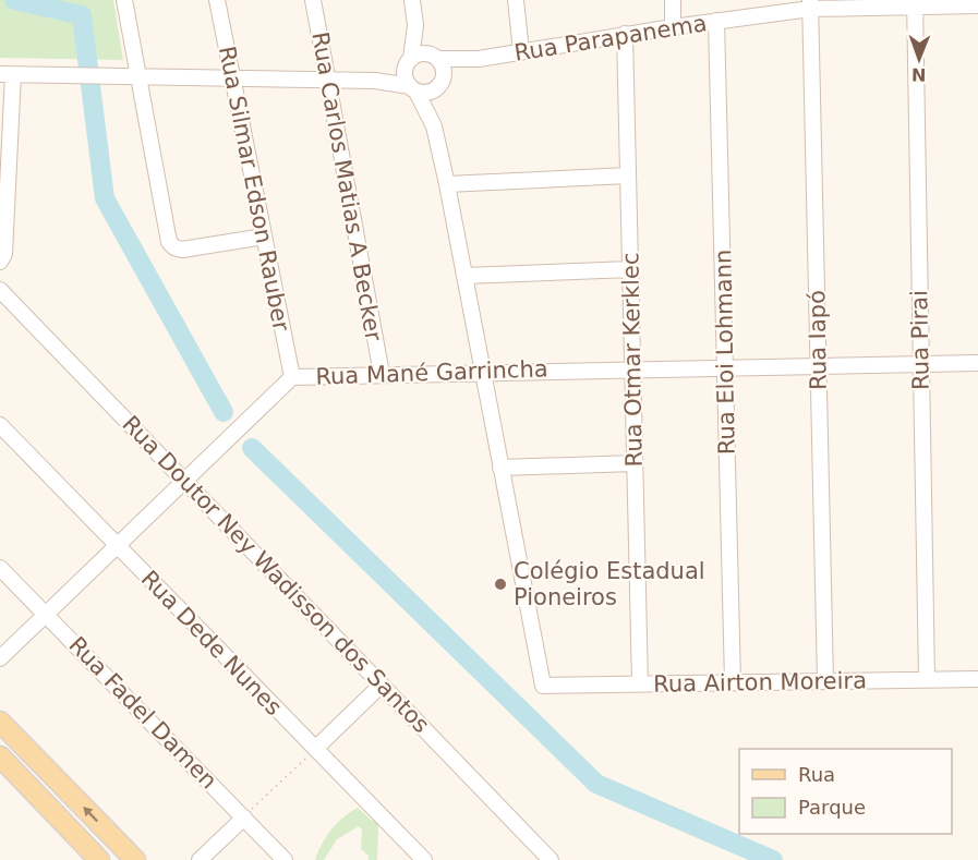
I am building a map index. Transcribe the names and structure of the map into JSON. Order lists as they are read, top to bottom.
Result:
{
  "streets": {
    "street": [
      "Rua Parapanema",
      "Rua Carlos Matias A Becker",
      "Rua Silmar Edson Rauber",
      "Rua Iapó",
      "Rua Pirai",
      "Rua Eloi Lohmann",
      "Rua Otmar Kerklec",
      "Rua Mané Garrincha",
      "Rua Doutor Ney Wadisson dos Santos",
      "Rua Dede Nunes",
      "Rua Airton Moreira",
      "Rua Fadel Damen"
    ]
  },
  "crossings": [
    ["Rua Parapanema", "Rua Iapó"],
    ["Rua Parapanema", "Rua Pirai"],
    ["Rua Parapanema", "Rua Eloi Lohmann"],
    ["Rua Parapanema", "Rua Otmar Kerklec"],
    ["Rua Carlos Matias A Becker", "Rua Mané Garrincha"],
    ["Rua Silmar Edson Rauber", "Rua Mané Garrincha"],
    ["Rua Iapó", "Rua Mané Garrincha"],
    ["Rua Iapó", "Rua Airton Moreira"],
    ["Rua Pirai", "Rua Mané Garrincha"],
    ["Rua Pirai", "Rua Airton Moreira"],
    ["Rua Eloi Lohmann", "Rua Mané Garrincha"],
    ["Rua Eloi Lohmann", "Rua Airton Moreira"],
    ["Rua Otmar Kerklec", "Rua Mané Garrincha"],
    ["Rua Otmar Kerklec", "Rua Airton Moreira"],
    ["Rua Mané Garrincha", "Rua Doutor Ney Wadisson dos Santos"],
    ["Rua Mané Garrincha", "Rua Dede Nunes"],
    ["Rua Mané Garrincha", "Rua Fadel Damen"]
  ],
  "places": ["Colégio Estadual Pioneiros"],
  "legend": ["Rua", "Parque"],
  "north": "bottom"
}
